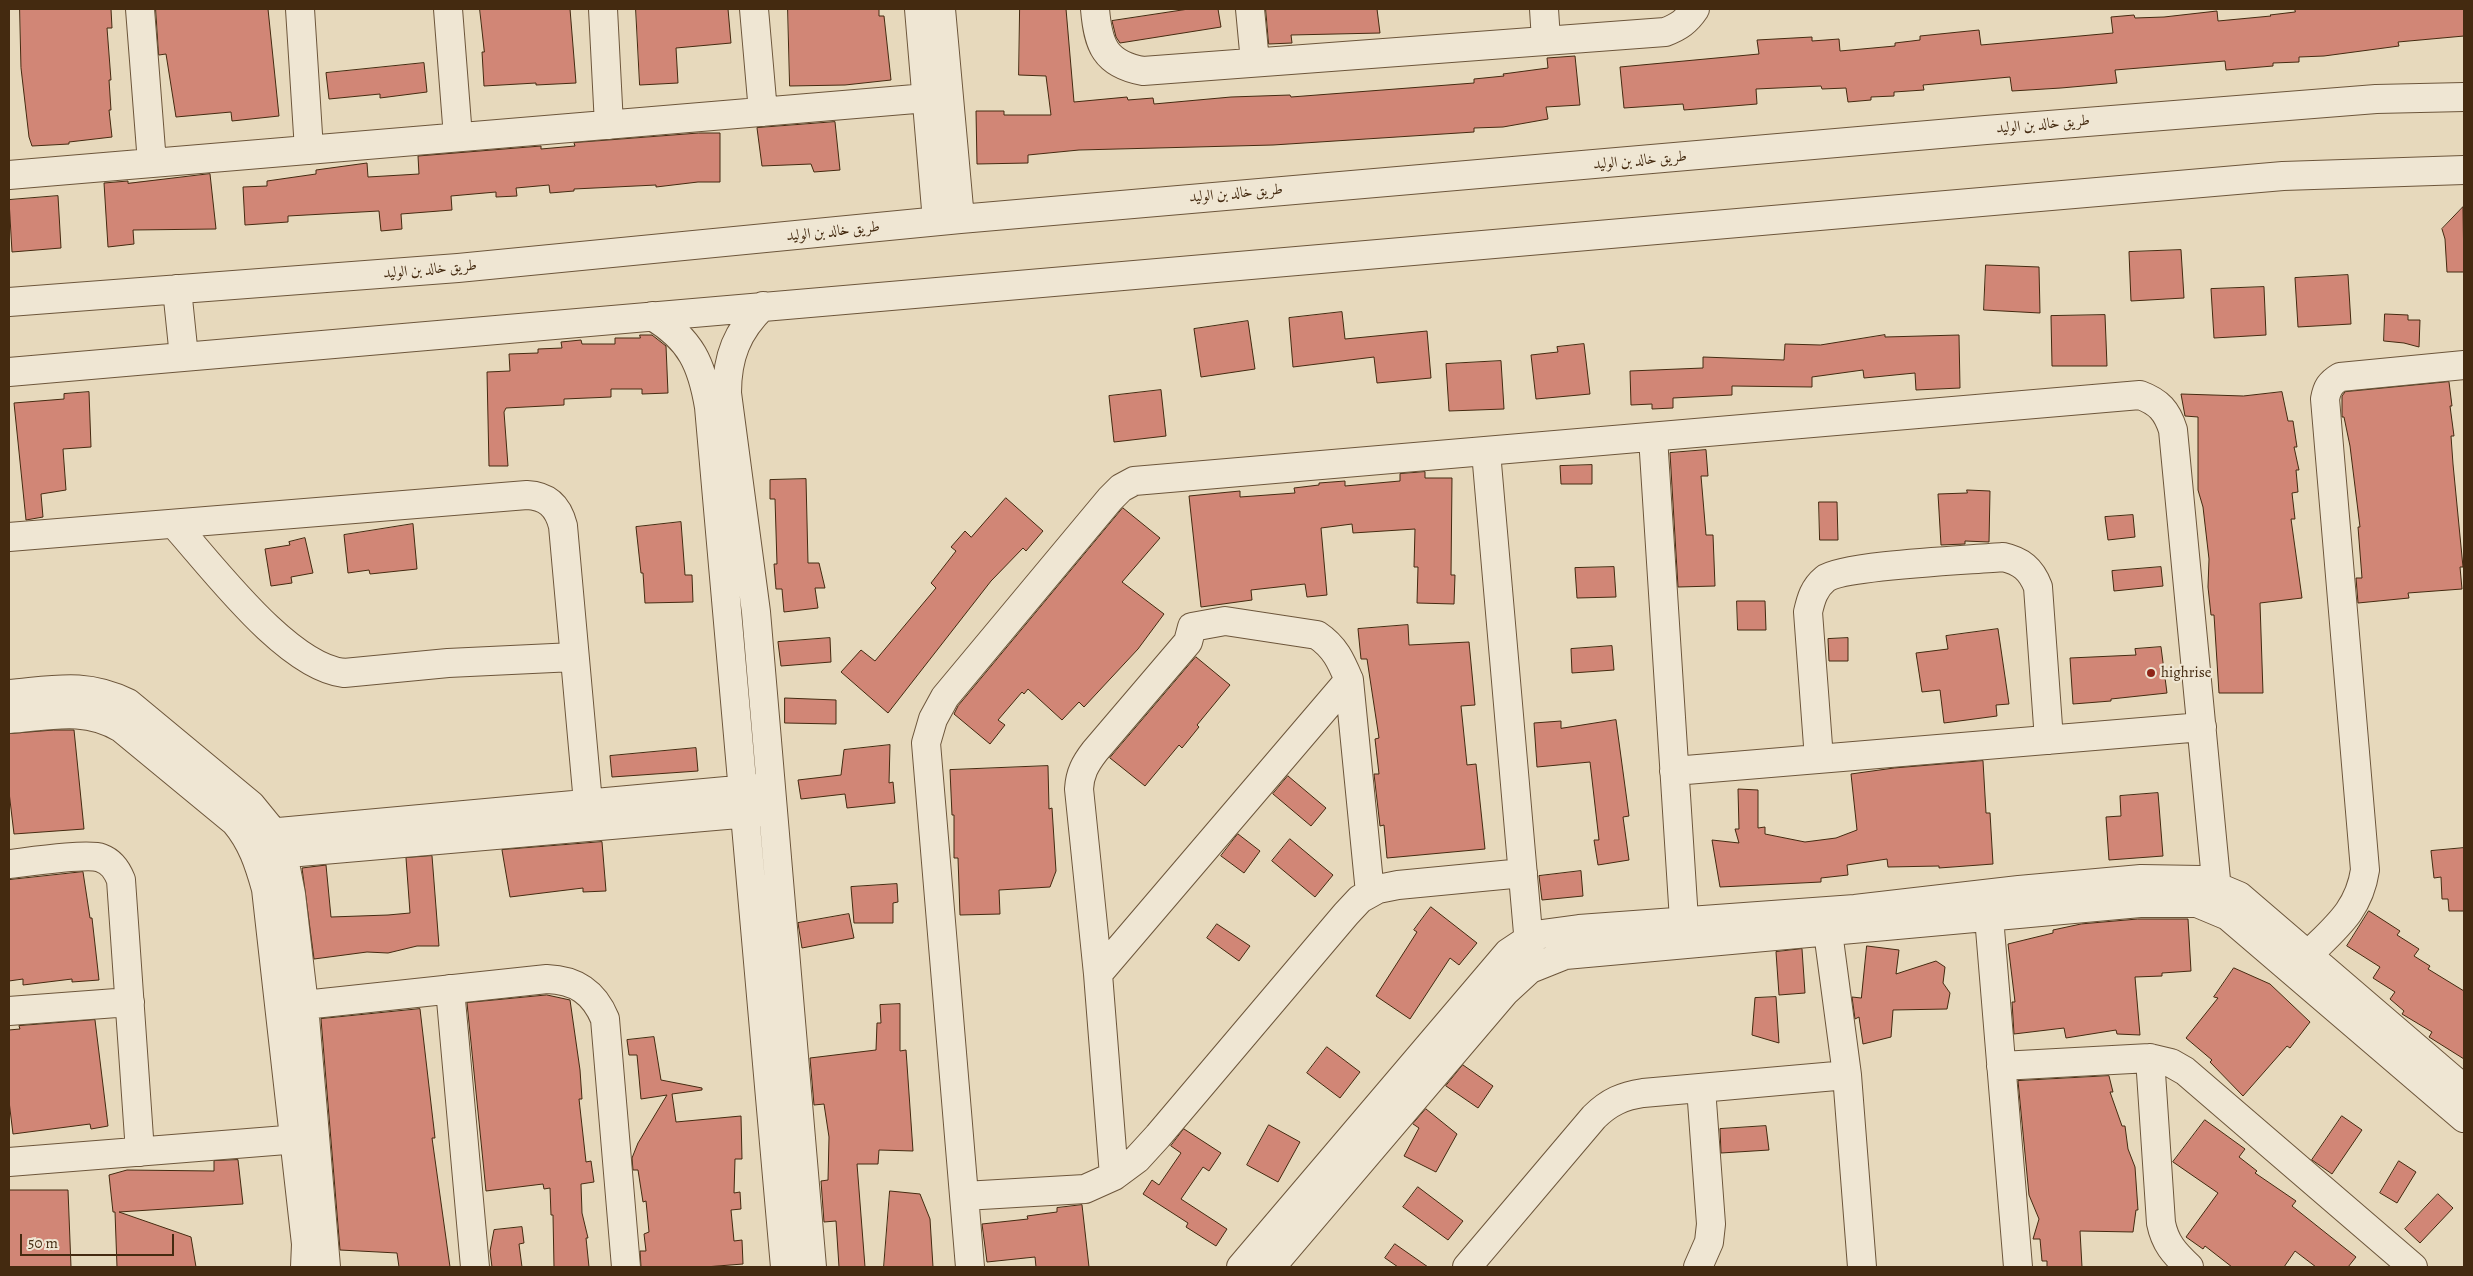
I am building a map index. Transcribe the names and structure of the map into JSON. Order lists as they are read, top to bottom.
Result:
{
  "streets": {
    "street": ["طريق خالد بن الوليد"]
  },
  "places": ["highrise"],
  "scale_bar": "50 m"
}
